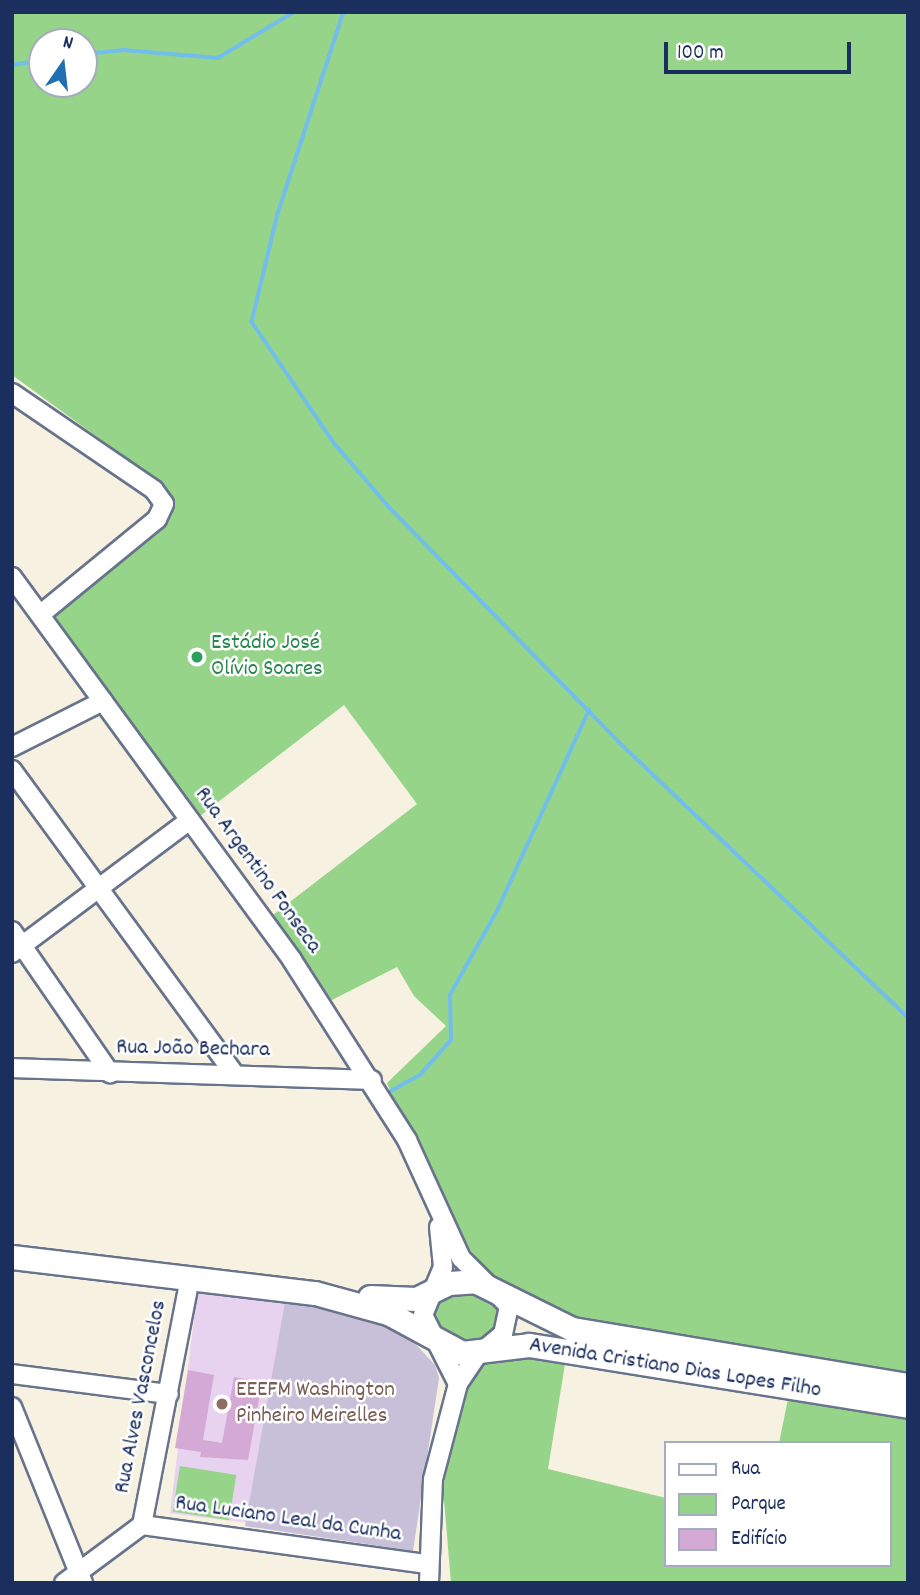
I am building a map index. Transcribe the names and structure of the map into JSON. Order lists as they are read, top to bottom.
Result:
{
  "streets": {
    "main road": ["Avenida Cristiano Dias Lopes Filho"],
    "street": [
      "Rua Argentino Fonseca",
      "Rua João Bechara",
      "Rua Alves Vasconcelos",
      "Rua Luciano Leal da Cunha"
    ]
  },
  "crossings": [
    ["Rua Argentino Fonseca", "Rua João Bechara"],
    ["Rua Argentino Fonseca", "Avenida Cristiano Dias Lopes Filho"],
    ["Rua Alves Vasconcelos", "Rua Luciano Leal da Cunha"]
  ],
  "places": ["Estádio José Olívio Soares", "EEEFM Washington Pinheiro Meirelles"],
  "legend": ["Rua", "Parque", "Edifício"],
  "scale_bar": "100 m",
  "north": "top"
}
